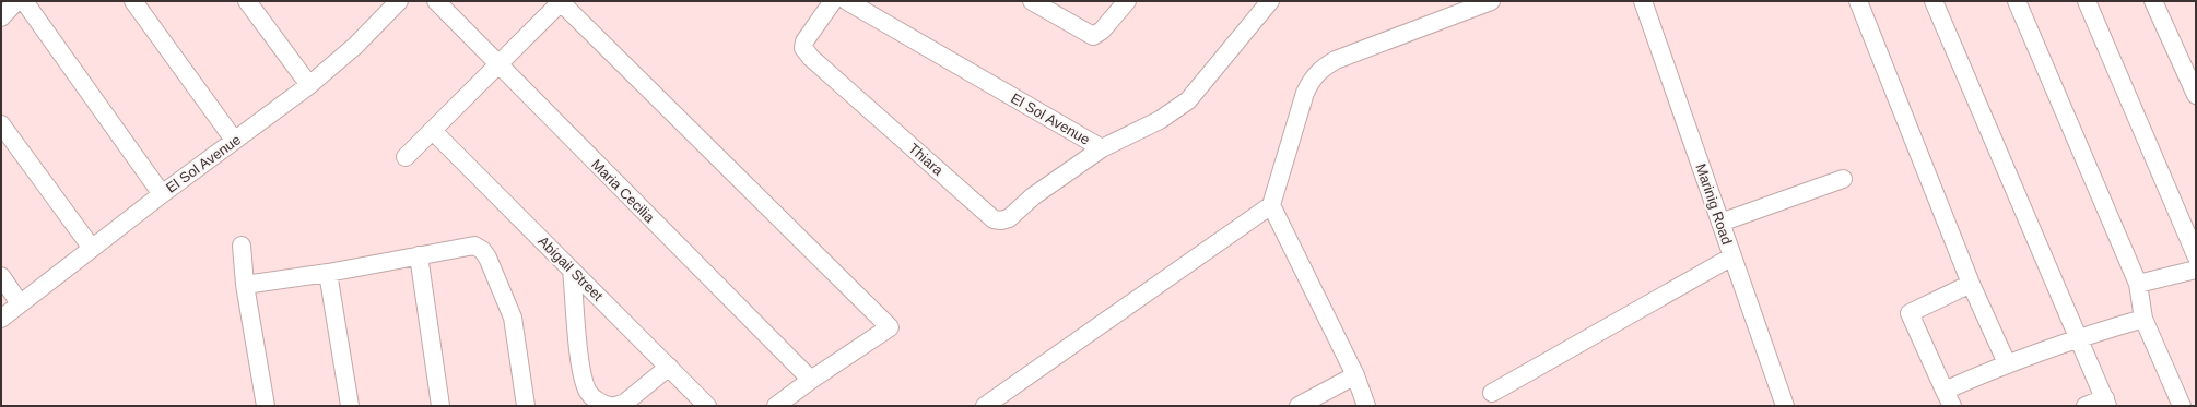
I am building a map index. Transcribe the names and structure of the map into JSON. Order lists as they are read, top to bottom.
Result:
{
  "streets": {
    "street": [
      "El Sol Avenue",
      "Thiara",
      "Maria Cecilia",
      "Marinig Road",
      "Abigail Street"
    ]
  },
  "crossings": [
    ["El Sol Avenue", "Thiara"]
  ]
}
